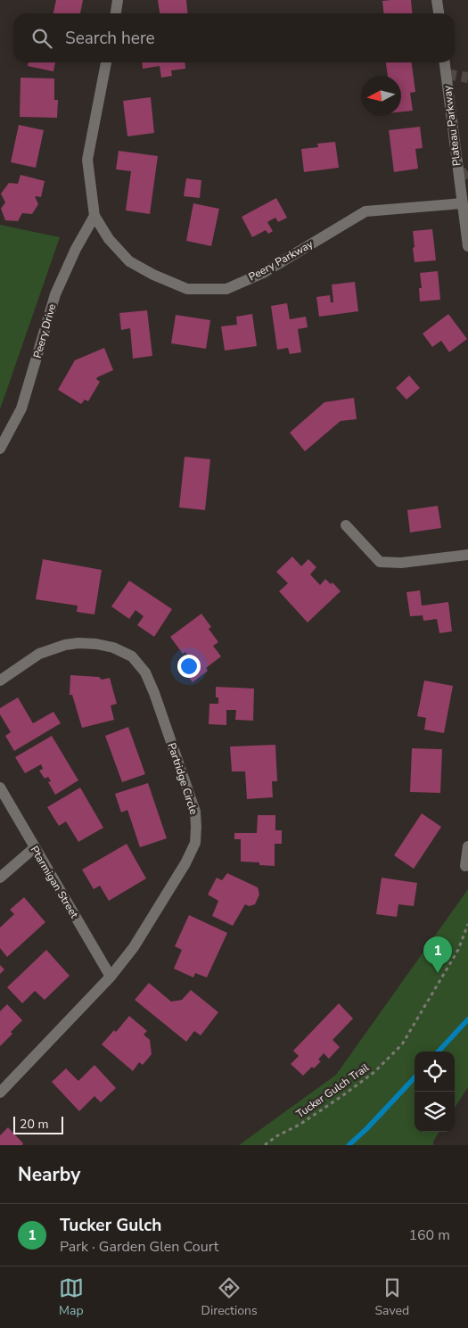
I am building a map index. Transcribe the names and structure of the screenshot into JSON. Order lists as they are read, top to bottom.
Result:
{
  "streets": {
    "street": [
      "Plateau Parkway",
      "Peery Parkway",
      "Peery Drive",
      "Partridge Circle",
      "Ptarmigan Street"
    ],
    "path": ["Tucker Gulch Trail"]
  },
  "crossings": [
    ["Plateau Parkway", "Peery Parkway"],
    ["Peery Parkway", "Peery Drive"],
    ["Partridge Circle", "Ptarmigan Street"]
  ],
  "scale_bar": "20 m",
  "north": "left",
  "page": {
    "search": "Search here",
    "pins": "1",
    "scale": "20 m",
    "heading": "Nearby",
    "list": [
      {
        "mark": "1",
        "name": "Tucker Gulch",
        "note": "Park · Garden Glen Court",
        "value": "160 m"
      }
    ],
    "nav": ["Map", "Directions", "Saved"]
  }
}
